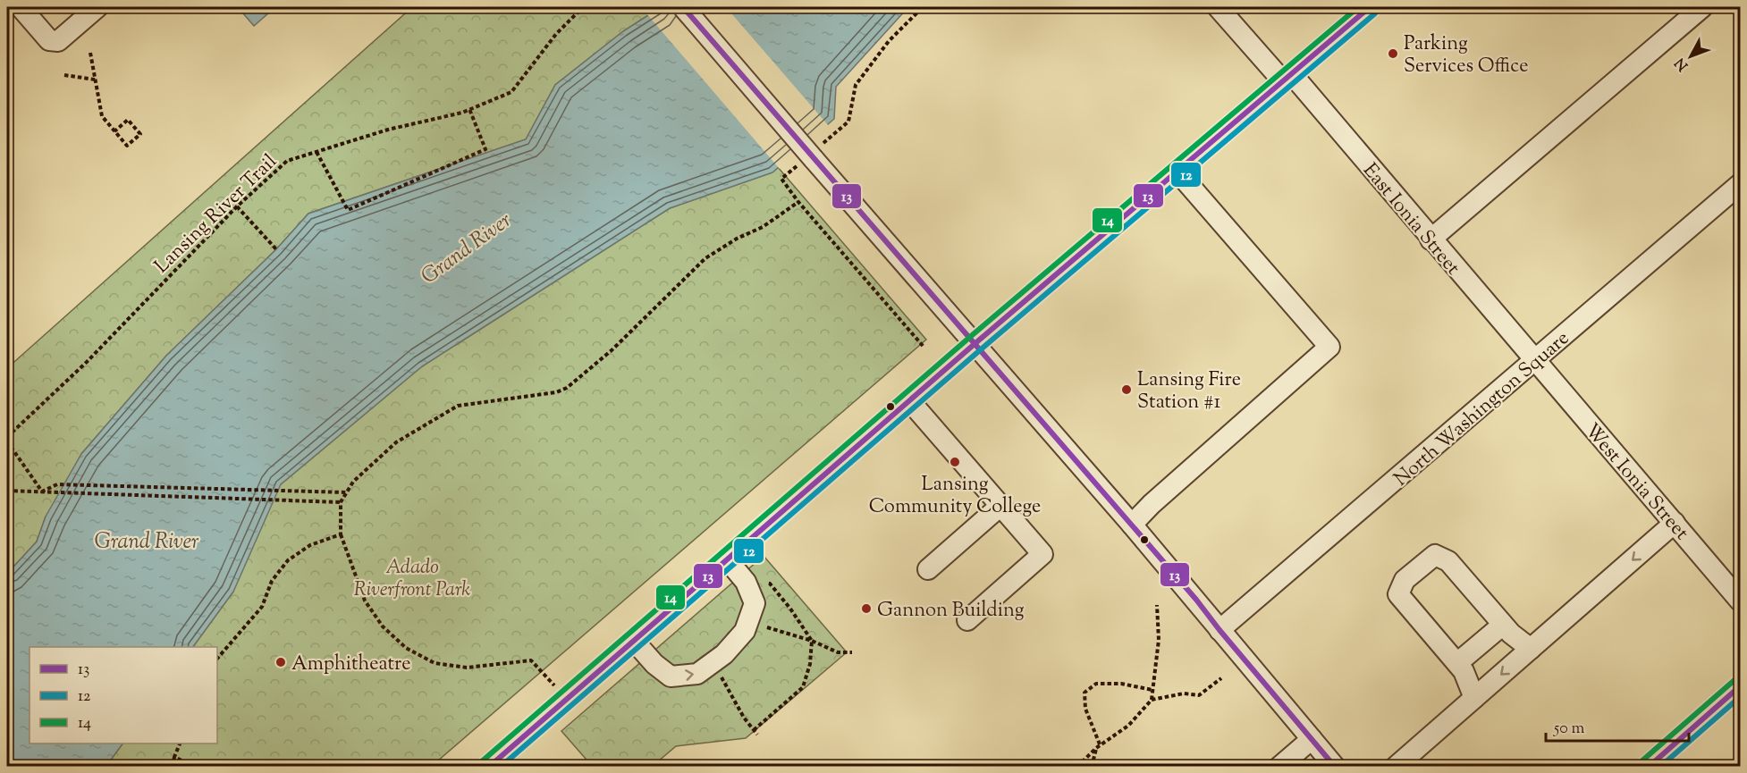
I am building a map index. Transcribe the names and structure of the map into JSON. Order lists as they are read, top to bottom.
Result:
{
  "streets": {
    "street": ["East Ionia Street", "North Washington Square", "West Ionia Street"],
    "path": ["Lansing River Trail"]
  },
  "crossings": [
    ["East Ionia Street", "North Washington Square"],
    ["East Ionia Street", "West Ionia Street"],
    ["North Washington Square", "West Ionia Street"]
  ],
  "water": ["Grand River"],
  "parks": ["Adado Riverfront Park"],
  "places": [
    "Parking Services Office",
    "Lansing Fire Station #1",
    "Lansing Community College",
    "Gannon Building",
    "Amphitheatre"
  ],
  "lines": ["transit line 13", "transit line 14", "transit line 12"],
  "legend": ["13", "12", "14"],
  "scale_bar": "50 m",
  "north": "bottom left"
}
